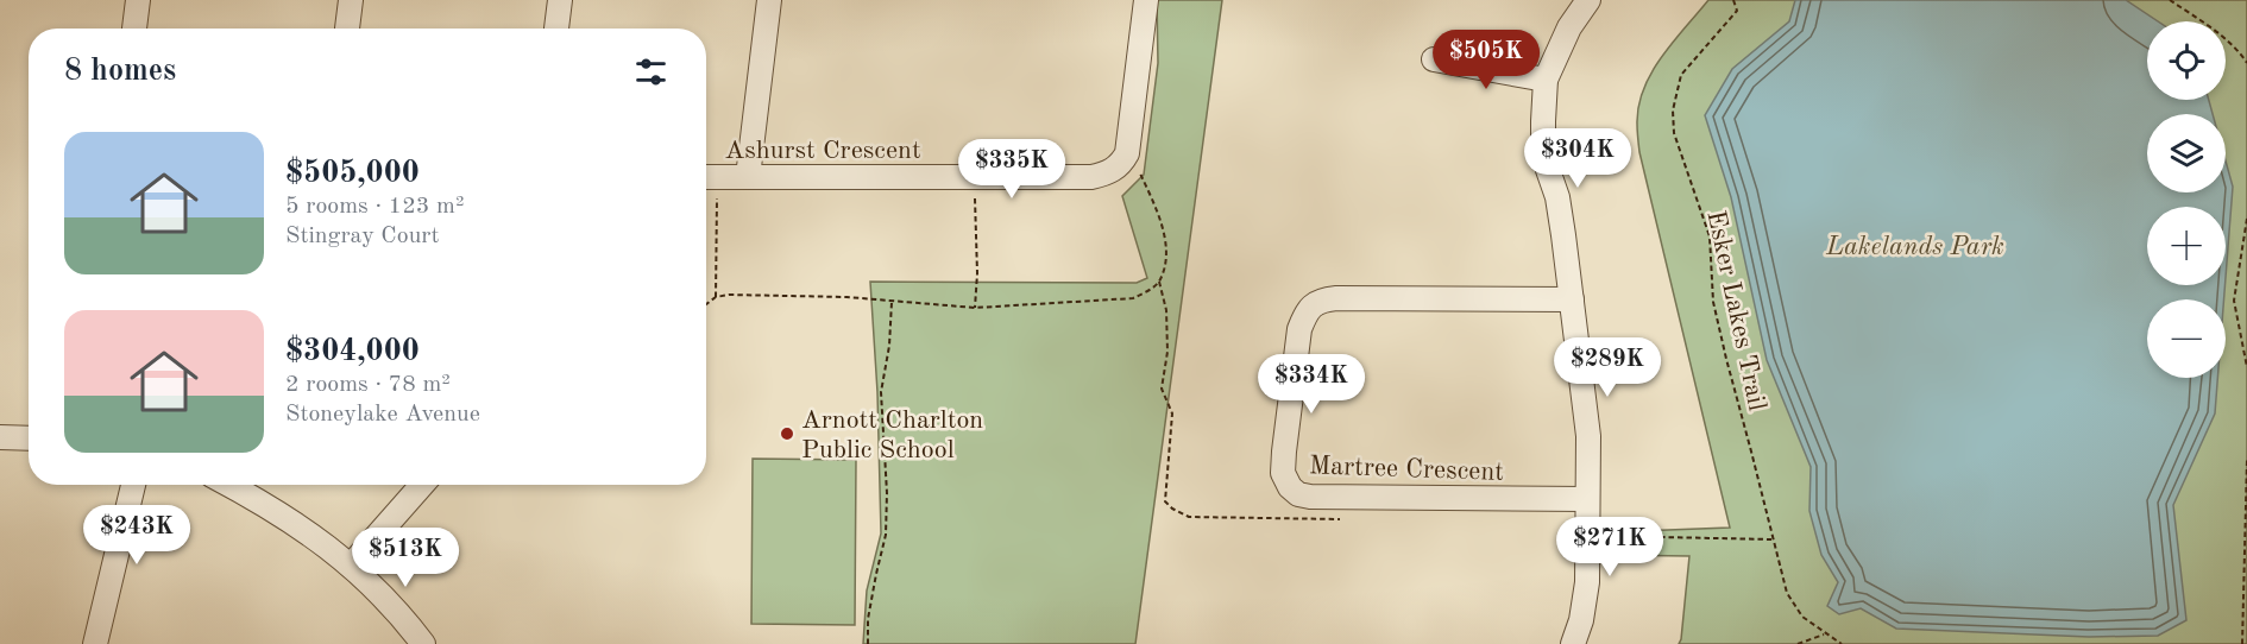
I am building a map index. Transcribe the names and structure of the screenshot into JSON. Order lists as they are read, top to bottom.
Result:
{
  "streets": {
    "street": ["Ashurst Crescent", "Martree Crescent"],
    "path": ["Esker Lakes Trail"]
  },
  "parks": ["Lakelands Park"],
  "places": ["Arnott Charlton Public School"],
  "page": {
    "map_buttons": ["+", "−"],
    "heading": "8 homes",
    "price": [
      "$505K",
      "$304K",
      "$335K",
      "$289K",
      "$334K",
      "$243K",
      "$271K",
      "$513K"
    ],
    "list": [
      {
        "name": "$505,000",
        "note": "5 rooms · 123 m² · Stingray Court"
      },
      {
        "name": "$304,000",
        "note": "2 rooms · 78 m² · Stoneylake Avenue"
      }
    ]
  }
}
